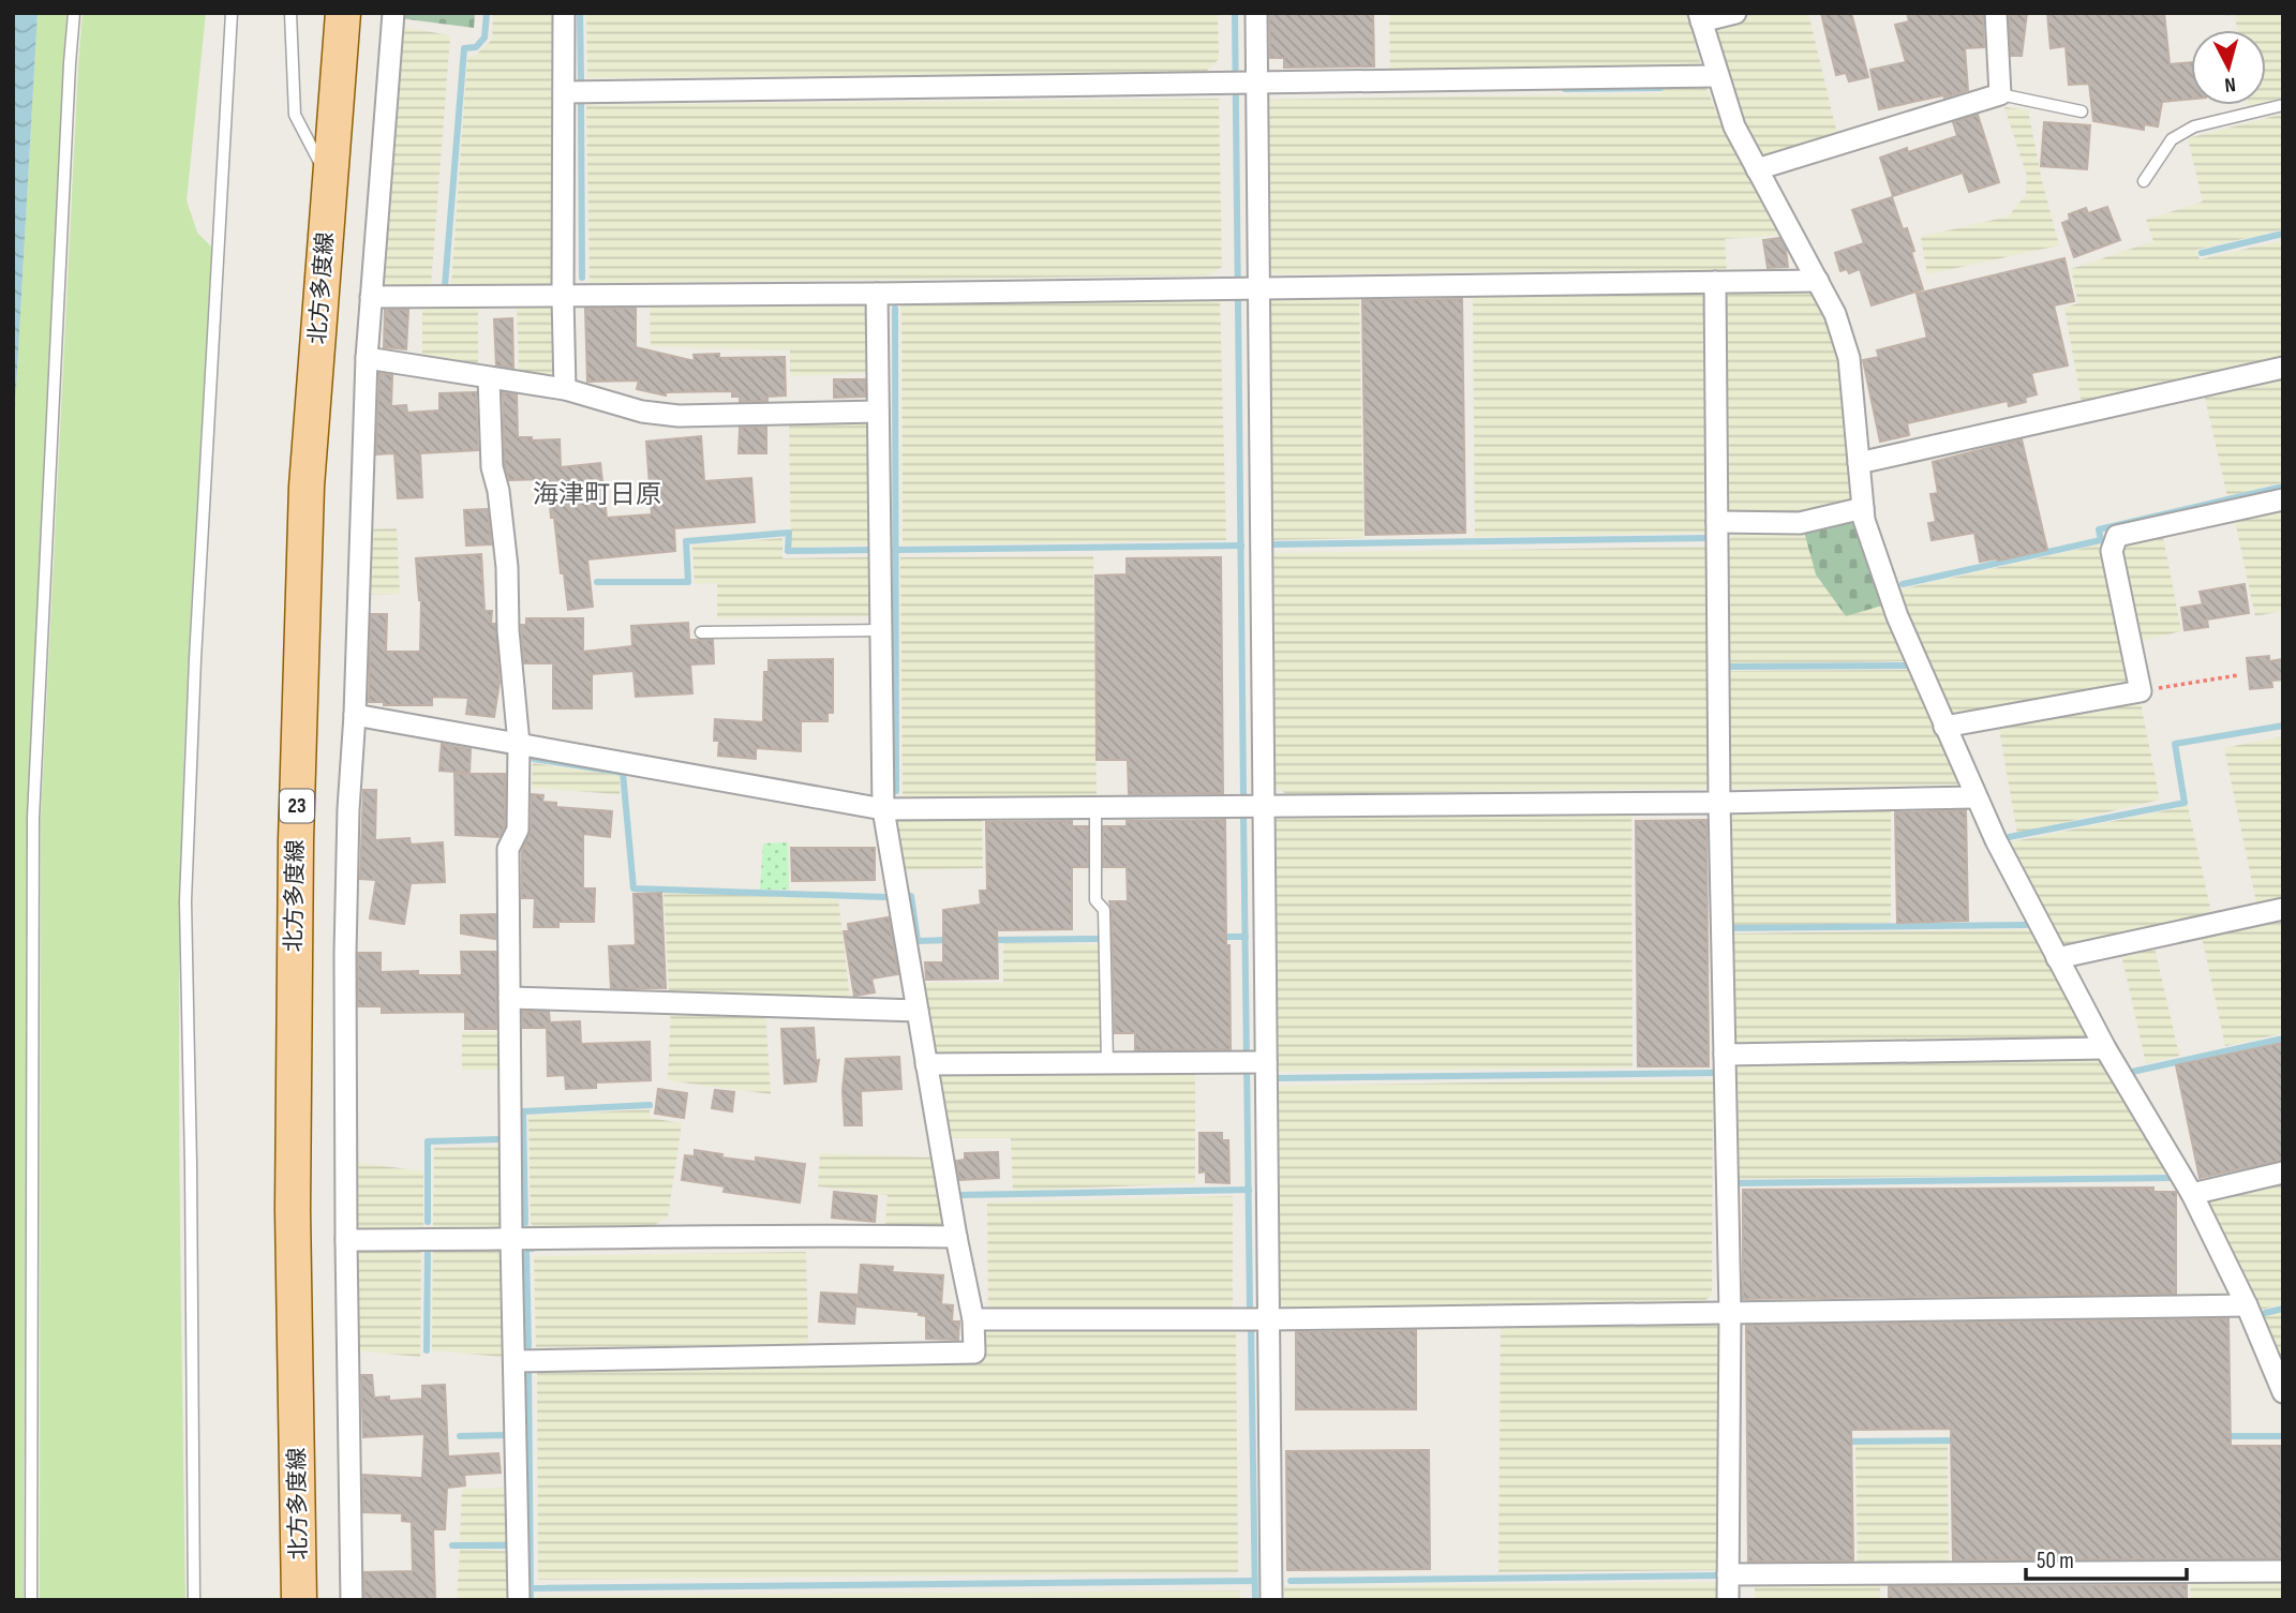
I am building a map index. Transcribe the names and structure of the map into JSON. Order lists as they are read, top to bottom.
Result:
{
  "streets": {
    "main road": ["北方多度線", "23"]
  },
  "districts": ["海津町日原"],
  "scale_bar": "50 m",
  "north": "bottom"
}
